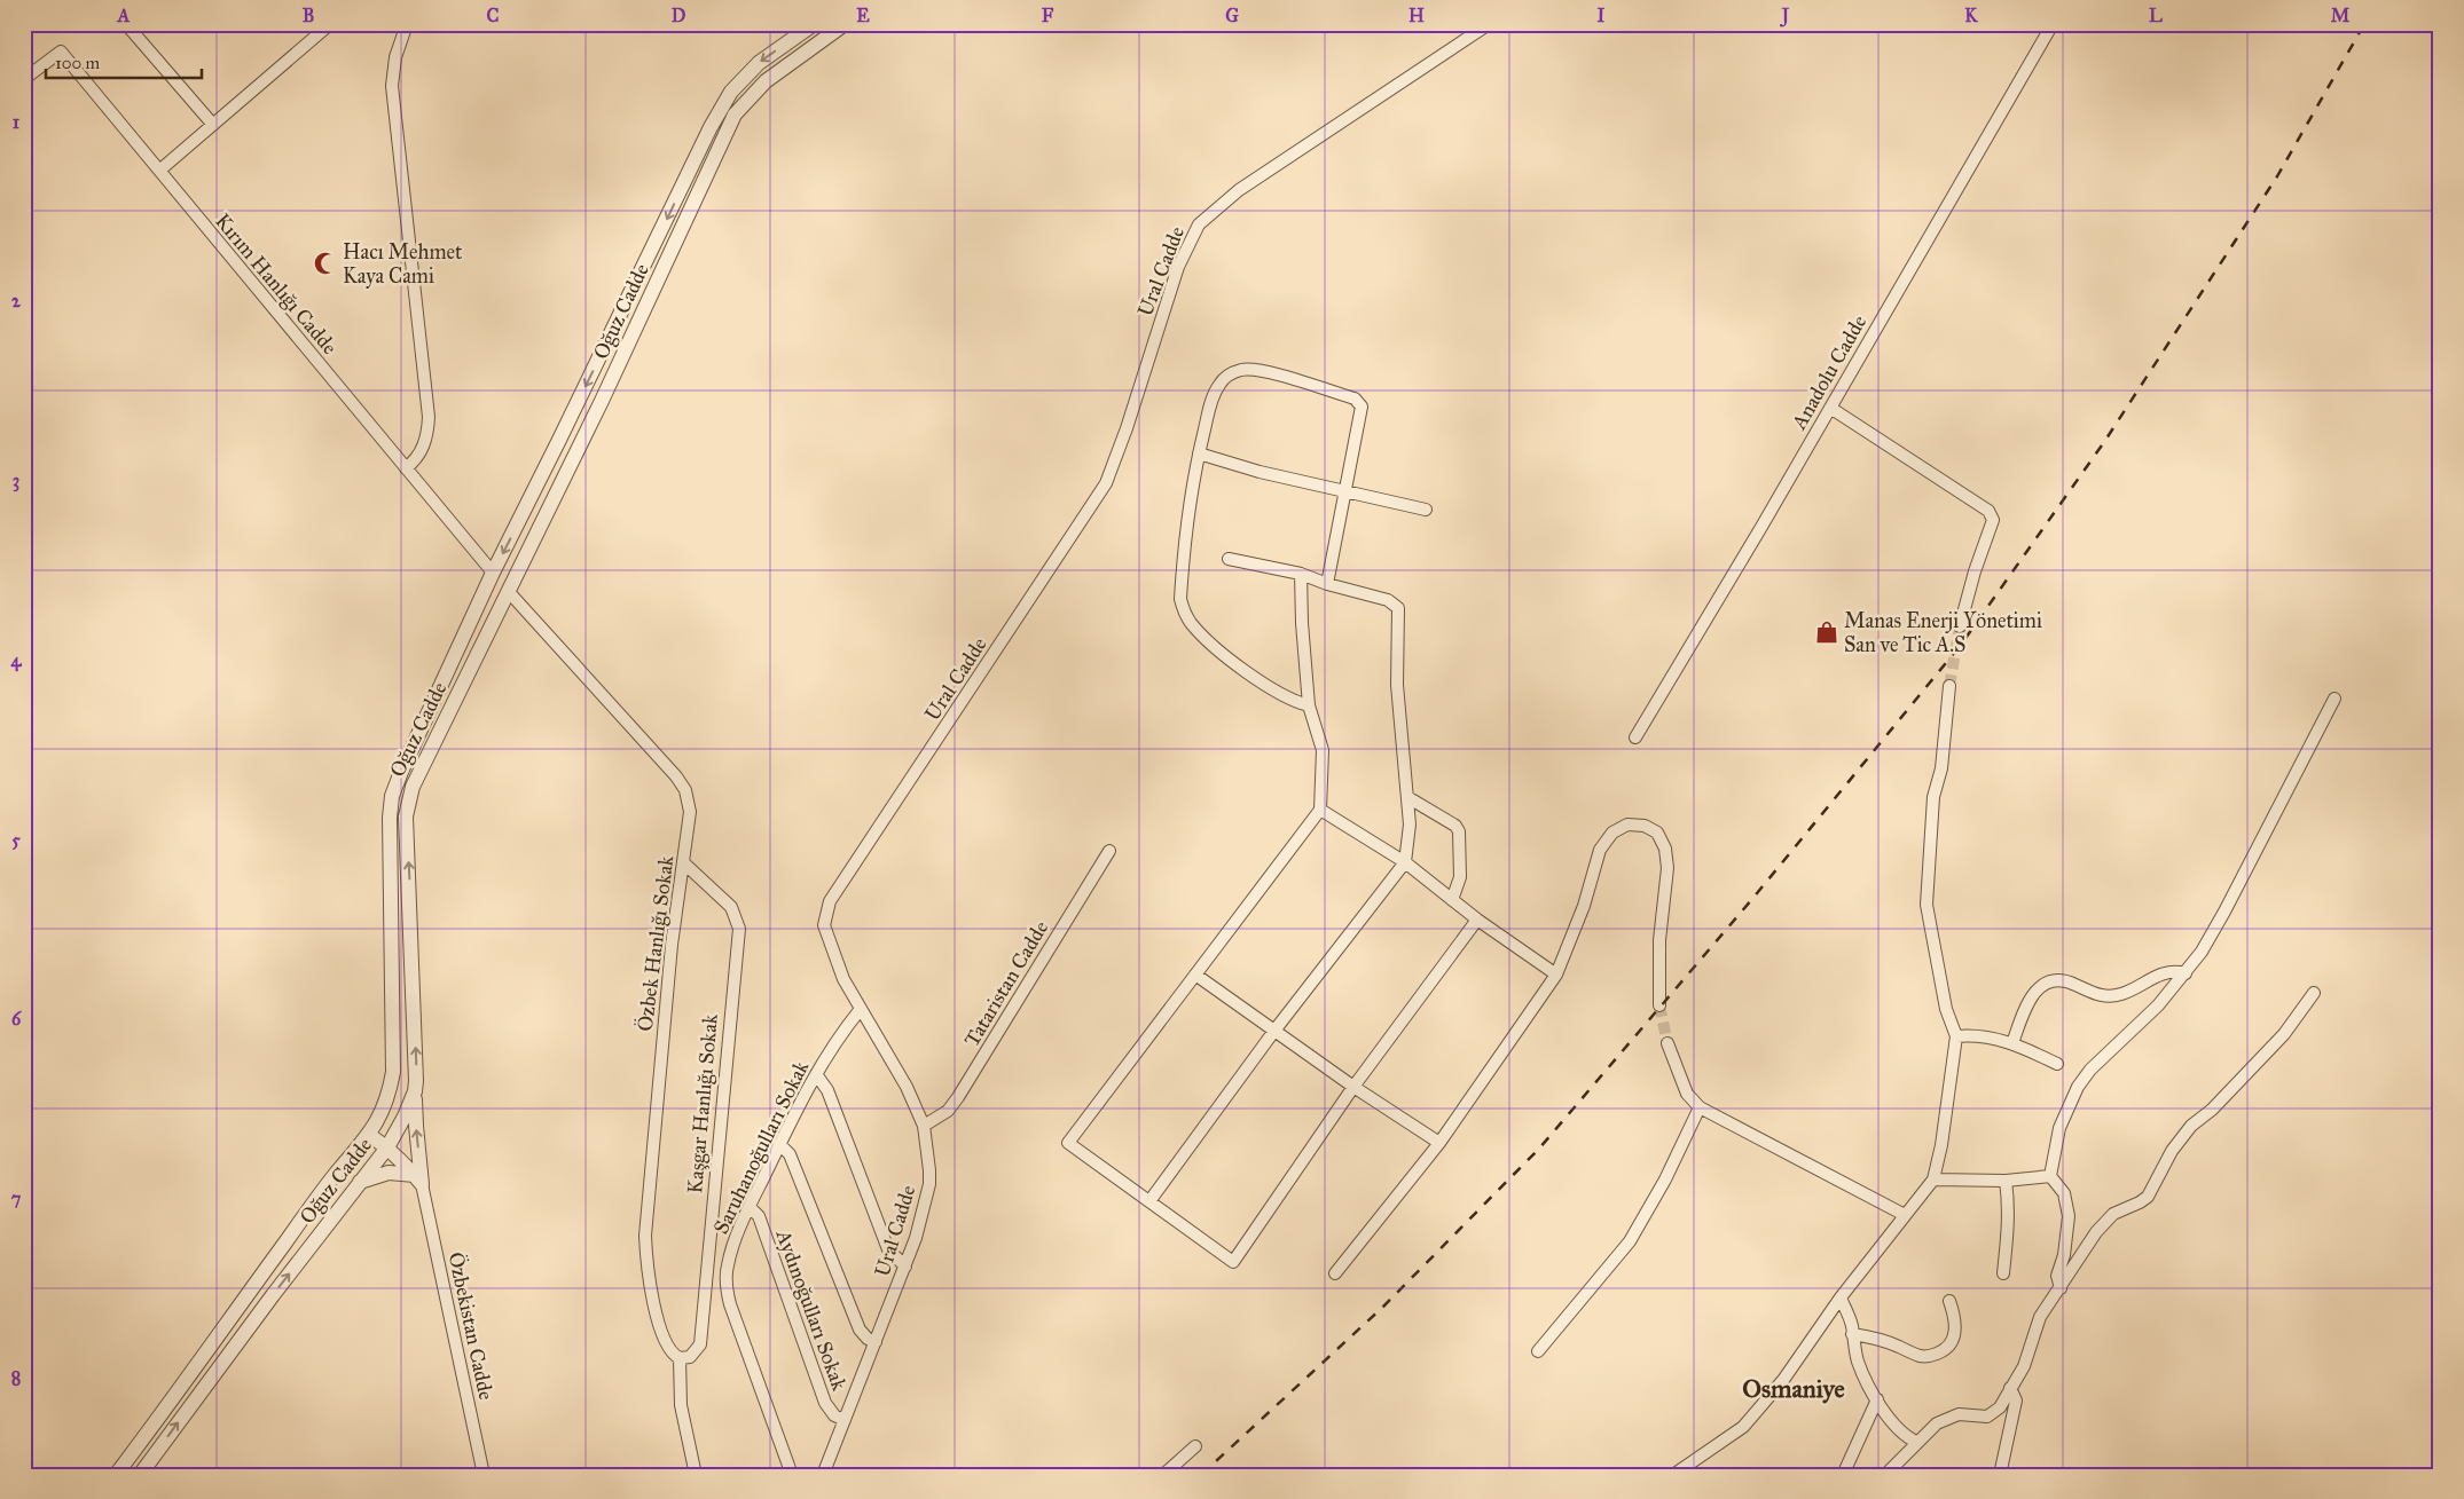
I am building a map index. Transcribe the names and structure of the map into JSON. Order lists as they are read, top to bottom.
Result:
{
  "streets": {
    "street": [
      "Ural Cadde",
      "Kırım Hanlığı Cadde",
      "Oğuz Cadde",
      "Anadolu Cadde",
      "Özbek Hanlığı Sokak",
      "Tataristan Cadde",
      "Kaşgar Hanlığı Sokak",
      "Saruhanoğulları Sokak",
      "Aydınoğulları Sokak",
      "Özbekistan Cadde"
    ]
  },
  "crossings": [
    ["Ural Cadde", "Tataristan Cadde"],
    ["Ural Cadde", "Saruhanoğulları Sokak"],
    ["Ural Cadde", "Aydınoğulları Sokak"],
    ["Kırım Hanlığı Cadde", "Oğuz Cadde"],
    ["Oğuz Cadde", "Özbek Hanlığı Sokak"],
    ["Özbek Hanlığı Sokak", "Kaşgar Hanlığı Sokak"],
    ["Saruhanoğulları Sokak", "Aydınoğulları Sokak"]
  ],
  "districts": ["Osmaniye"],
  "places": {
    "mosque": ["Hacı Mehmet Kaya Cami"],
    "shop": ["Manas Enerji Yönetimi San ve Tic A.S"]
  },
  "scale_bar": "100 m",
  "grid": {
    "columns": [
      "A",
      "B",
      "C",
      "D",
      "E",
      "F",
      "G",
      "H",
      "I",
      "J",
      "K",
      "L",
      "M"
    ],
    "rows": [
      "1",
      "2",
      "3",
      "4",
      "5",
      "6",
      "7",
      "8"
    ]
  }
}
